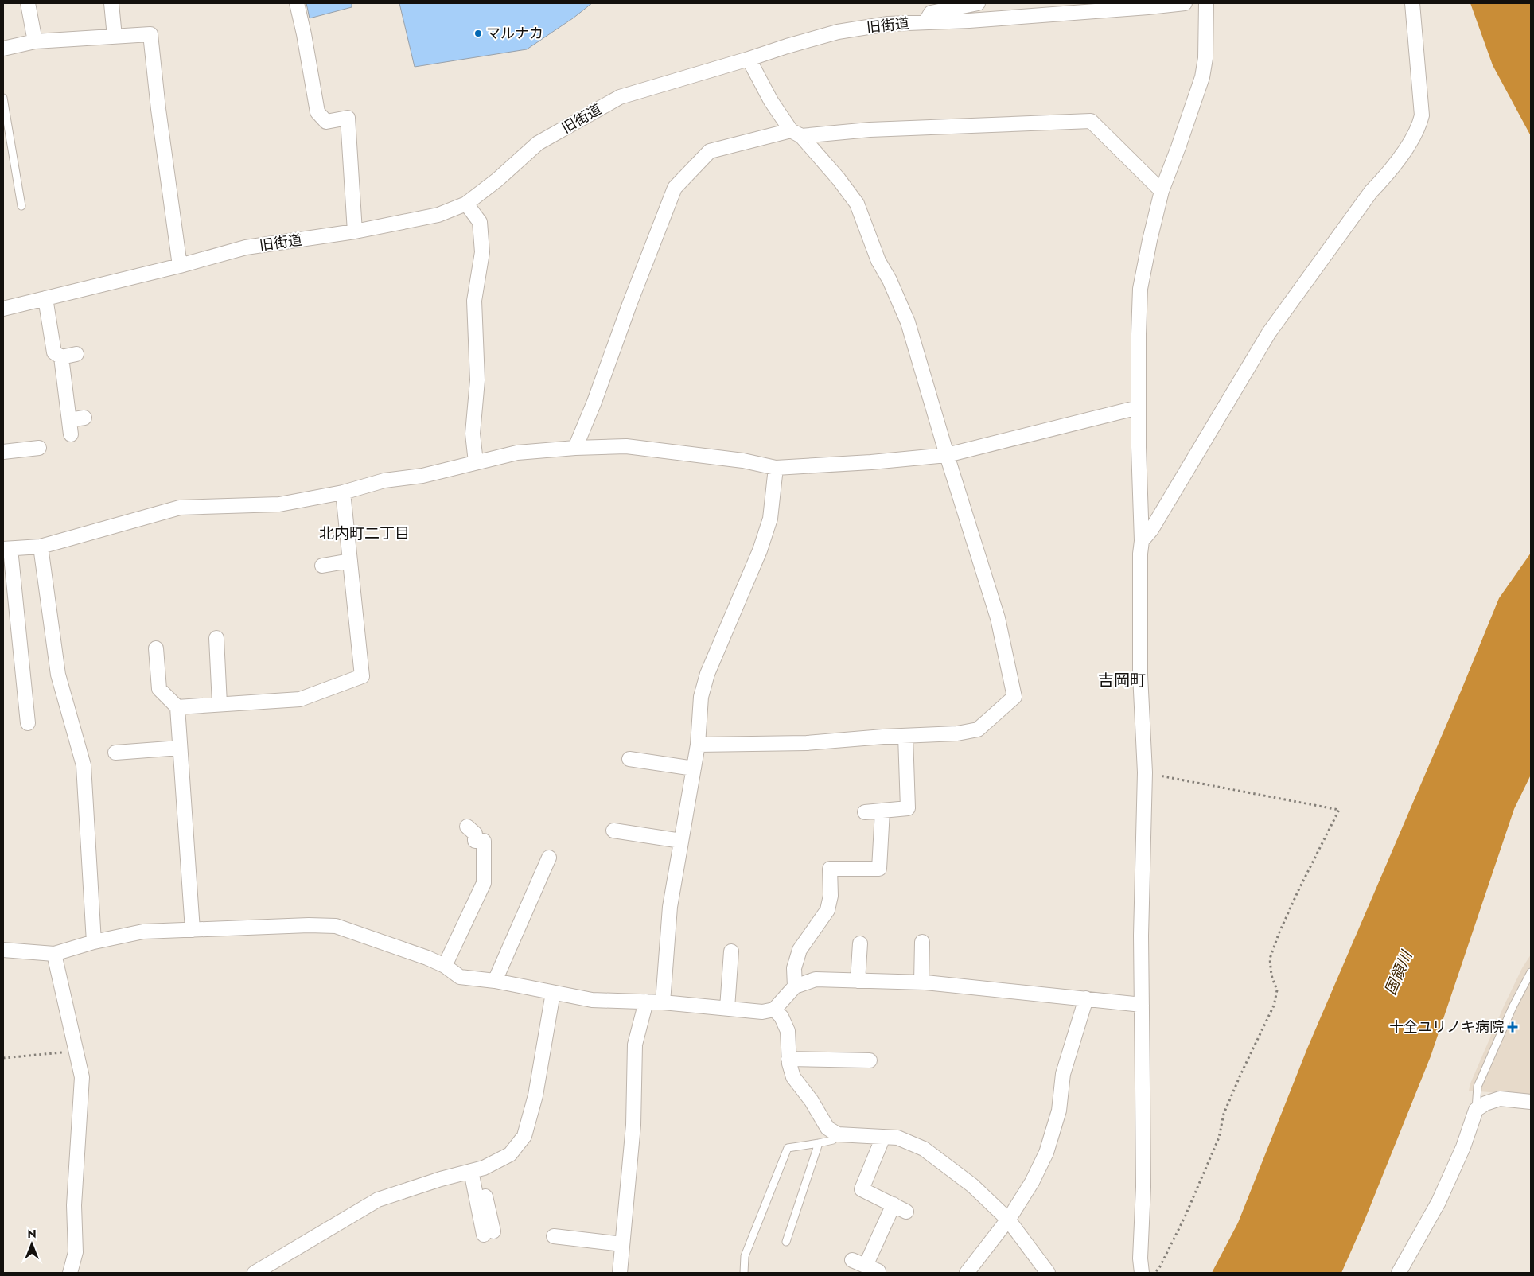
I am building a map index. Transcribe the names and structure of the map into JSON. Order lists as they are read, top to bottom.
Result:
{
  "streets": {
    "street": ["旧街道"]
  },
  "districts": ["北内町二丁目", "吉岡町"],
  "water": ["国領川"],
  "places": {
    "other": ["マルナカ"],
    "health": ["十全ユリノキ病院"]
  },
  "north": "top"
}
